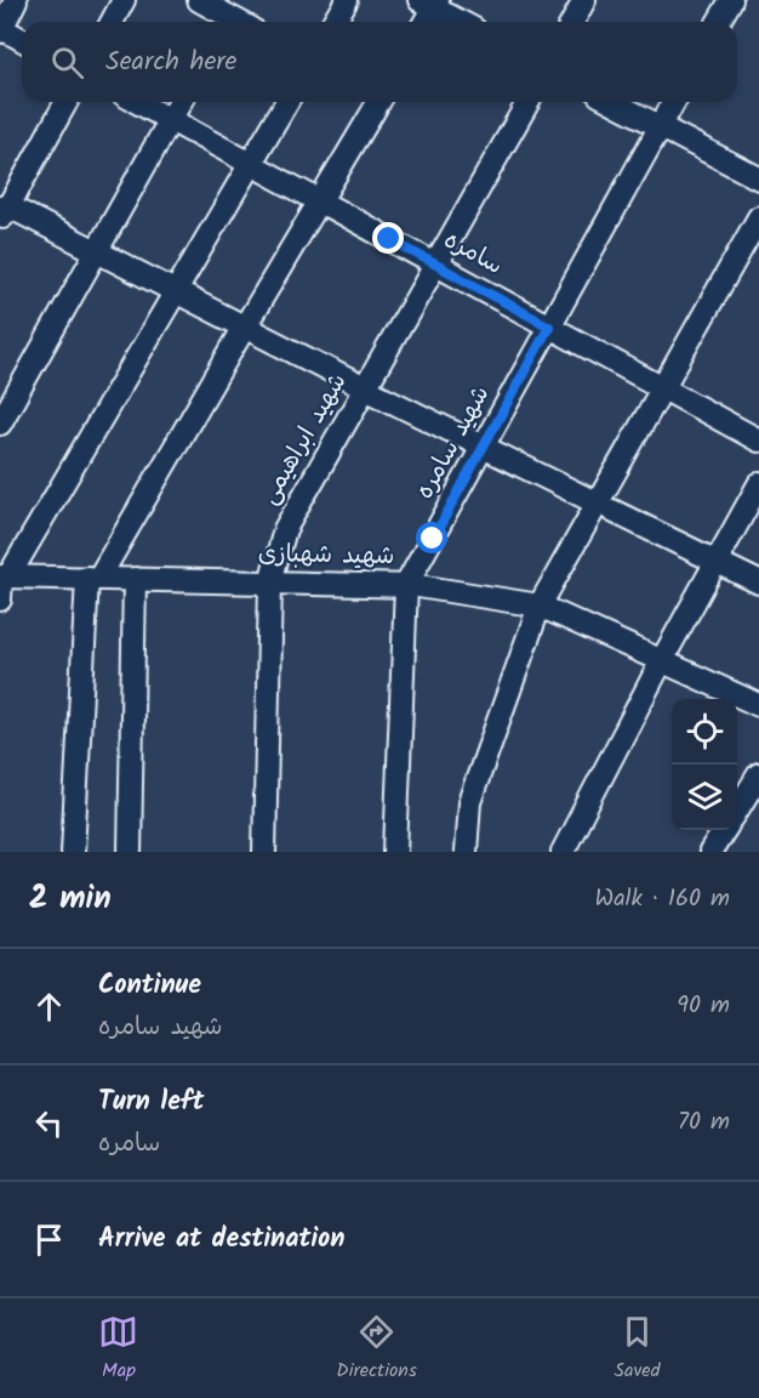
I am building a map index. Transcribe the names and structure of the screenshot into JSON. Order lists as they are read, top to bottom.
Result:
{
  "streets": {
    "street": [
      "سامره",
      "شهید ابراهیمی",
      "شهید سامره",
      "شهید شهبازی"
    ]
  },
  "crossings": [
    ["سامره", "شهید ابراهیمی"],
    ["سامره", "شهید سامره"],
    ["شهید ابراهیمی", "شهید شهبازی"],
    ["شهید سامره", "شهید شهبازی"]
  ],
  "page": {
    "search": "Search here",
    "heading": ["2 min", "Walk · 160 m"],
    "list": [
      ["Continue", "شهید سامره", "90 m"],
      ["Turn left", "سامره", "70 m"],
      "Arrive at destination"
    ],
    "nav": ["Map", "Directions", "Saved"]
  }
}
